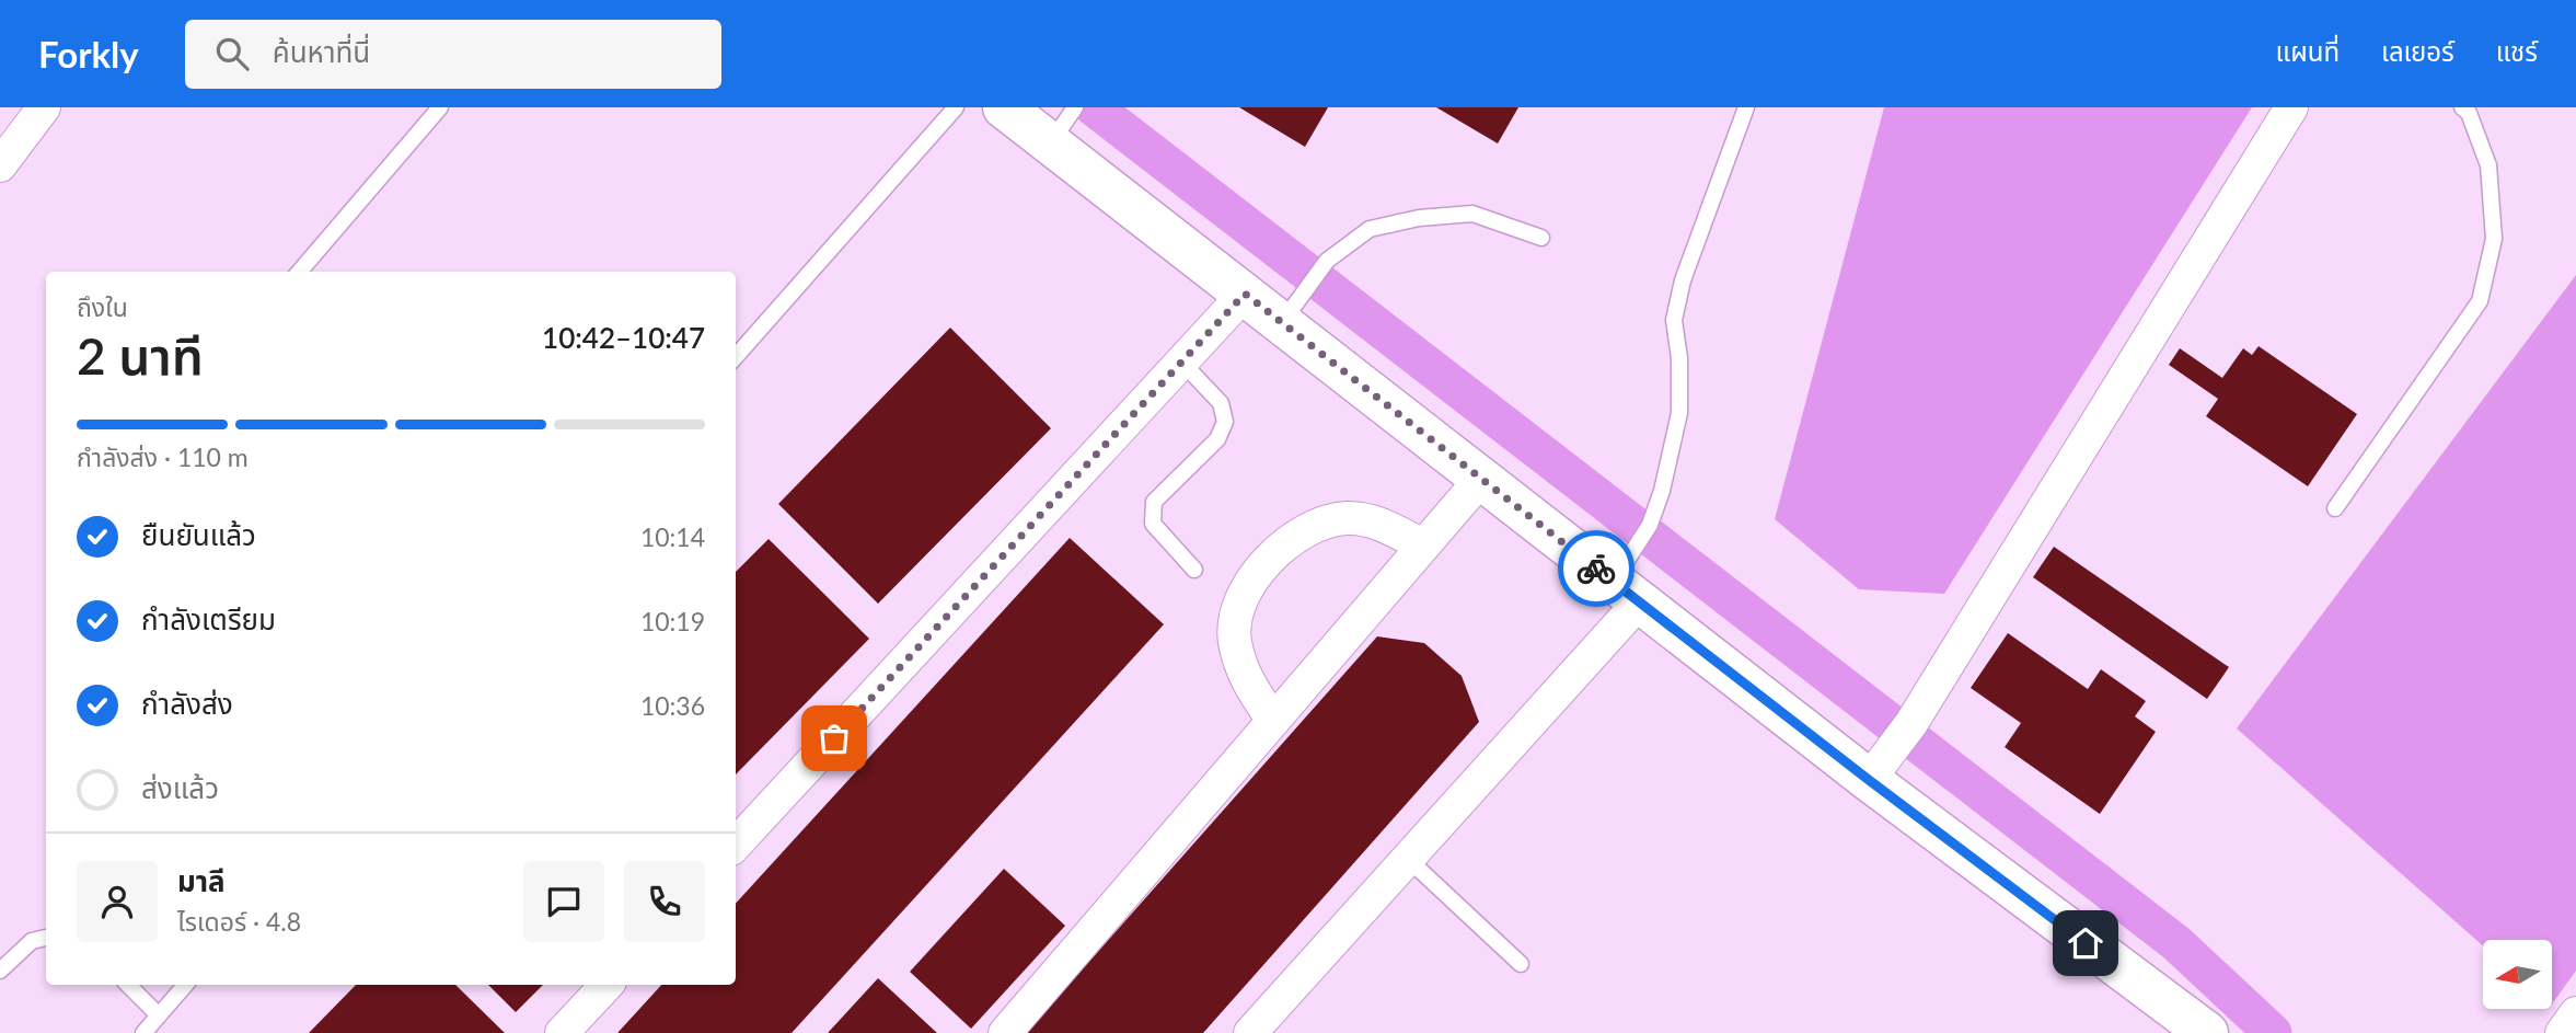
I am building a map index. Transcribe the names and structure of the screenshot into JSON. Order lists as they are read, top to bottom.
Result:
{
  "north": "left",
  "page": {
    "header": "Forkly",
    "search": "ค้นหาที่นี่",
    "nav": ["แผนที่", "เลเยอร์", "แชร์"],
    "heading": ["2 นาที", "ถึงใน", "10:42–10:47"],
    "panel": ["มาลี", "ไรเดอร์ · 4.8"],
    "bar": "กำลังส่ง · 110 m",
    "list": [
      ["ยืนยันแล้ว", "10:14"],
      ["กำลังเตรียม", "10:19"],
      ["กำลังส่ง", "10:36"],
      "ส่งแล้ว"
    ]
  }
}
